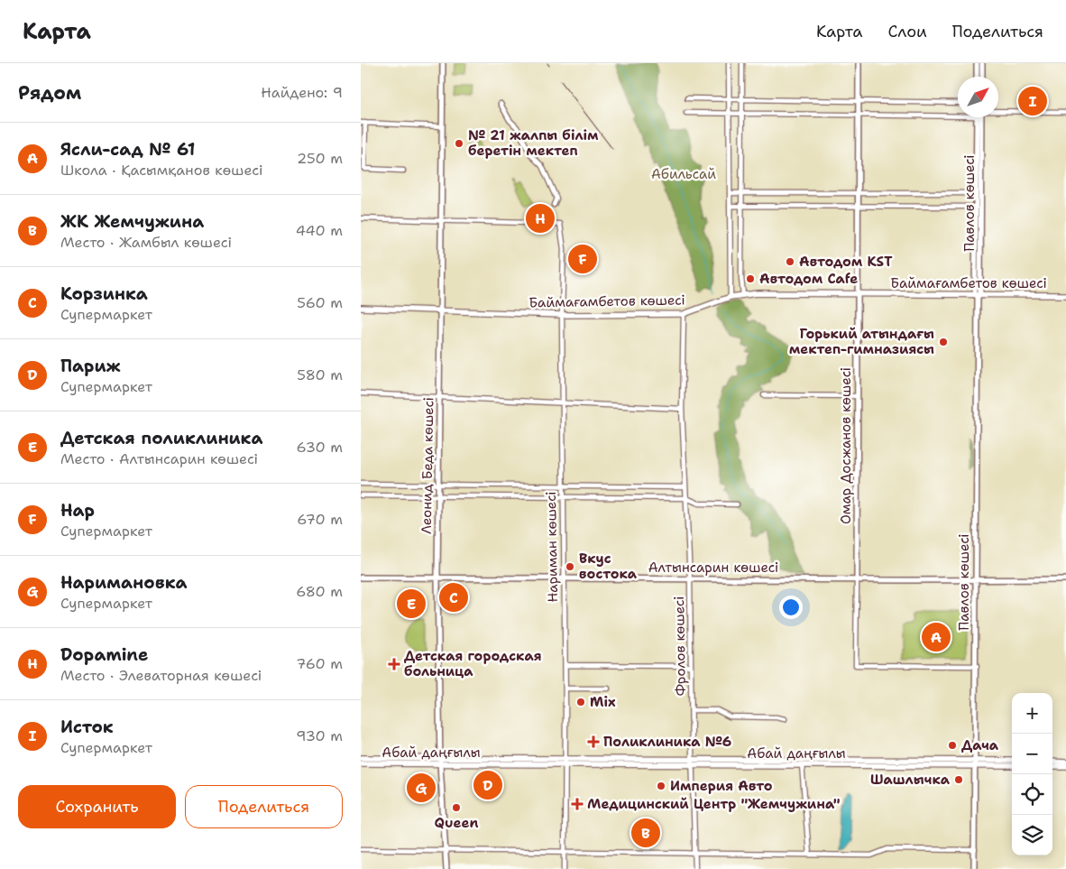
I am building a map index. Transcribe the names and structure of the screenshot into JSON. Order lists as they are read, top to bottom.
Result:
{
  "streets": {
    "main road": ["Баймағамбетов көшесі", "Абай даңғылы"],
    "street": [
      "Павлов көшесі",
      "Омар Досжанов көшесі",
      "Леонид Беда көшесі",
      "Нариман көшесі",
      "Алтынсарин көшесі",
      "Фролов көшесі"
    ]
  },
  "crossings": [
    ["Павлов көшесі", "Баймағамбетов көшесі"],
    ["Павлов көшесі", "Омар Досжанов көшесі"],
    ["Павлов көшесі", "Алтынсарин көшесі"],
    ["Павлов көшесі", "Абай даңғылы"],
    ["Баймағамбетов көшесі", "Омар Досжанов көшесі"],
    ["Баймағамбетов көшесі", "Леонид Беда көшесі"],
    ["Баймағамбетов көшесі", "Нариман көшесі"],
    ["Баймағамбетов көшесі", "Фролов көшесі"],
    ["Омар Досжанов көшесі", "Алтынсарин көшесі"],
    ["Леонид Беда көшесі", "Нариман көшесі"],
    ["Леонид Беда көшесі", "Алтынсарин көшесі"],
    ["Леонид Беда көшесі", "Абай даңғылы"],
    ["Нариман көшесі", "Алтынсарин көшесі"],
    ["Нариман көшесі", "Абай даңғылы"],
    ["Алтынсарин көшесі", "Фролов көшесі"],
    ["Фролов көшесі", "Абай даңғылы"]
  ],
  "parks": ["Абильсай"],
  "places": {
    "other": [
      "№ 21 жалпы білім беретін мектеп",
      "Автодом KST",
      "Автодом Cafe",
      "Горький атындағы мектеп-гимназиясы",
      "Вкус востока",
      "Mix",
      "Дача",
      "Шашлычка",
      "Империя Авто",
      "Queen"
    ],
    "health": ["Детская городская больница", "Поликлиника №6", "Медицинский Центр \"Жемчужина\""]
  },
  "north": "top right",
  "page": {
    "header": "Карта",
    "nav": ["Карта", "Слои", "Поделиться"],
    "heading": ["Рядом", "Найдено: 9"],
    "pins": [
      "I",
      "H",
      "F",
      "C",
      "E",
      "A",
      "D",
      "G",
      "B"
    ],
    "list": [
      {
        "mark": "A",
        "name": "Ясли-сад № 61",
        "note": "Школа · Қасымқанов көшесі",
        "value": "250 m"
      },
      {
        "mark": "B",
        "name": "ЖК Жемчужина",
        "note": "Место · Жамбыл көшесі",
        "value": "440 m"
      },
      {
        "mark": "C",
        "name": "Корзинка",
        "note": "Супермаркет",
        "value": "560 m"
      },
      {
        "mark": "D",
        "name": "Париж",
        "note": "Супермаркет",
        "value": "580 m"
      },
      {
        "mark": "E",
        "name": "Детская поликлиника",
        "note": "Место · Алтынсарин көшесі",
        "value": "630 m"
      },
      {
        "mark": "F",
        "name": "Нар",
        "note": "Супермаркет",
        "value": "670 m"
      },
      {
        "mark": "G",
        "name": "Наримановка",
        "note": "Супермаркет",
        "value": "680 m"
      },
      {
        "mark": "H",
        "name": "Dopamine",
        "note": "Место · Элеваторная көшесі",
        "value": "760 m"
      },
      {
        "mark": "I",
        "name": "Исток",
        "note": "Супермаркет",
        "value": "930 m"
      }
    ],
    "map_buttons": ["+", "−"],
    "buttons": ["Сохранить", "Поделиться"]
  }
}
